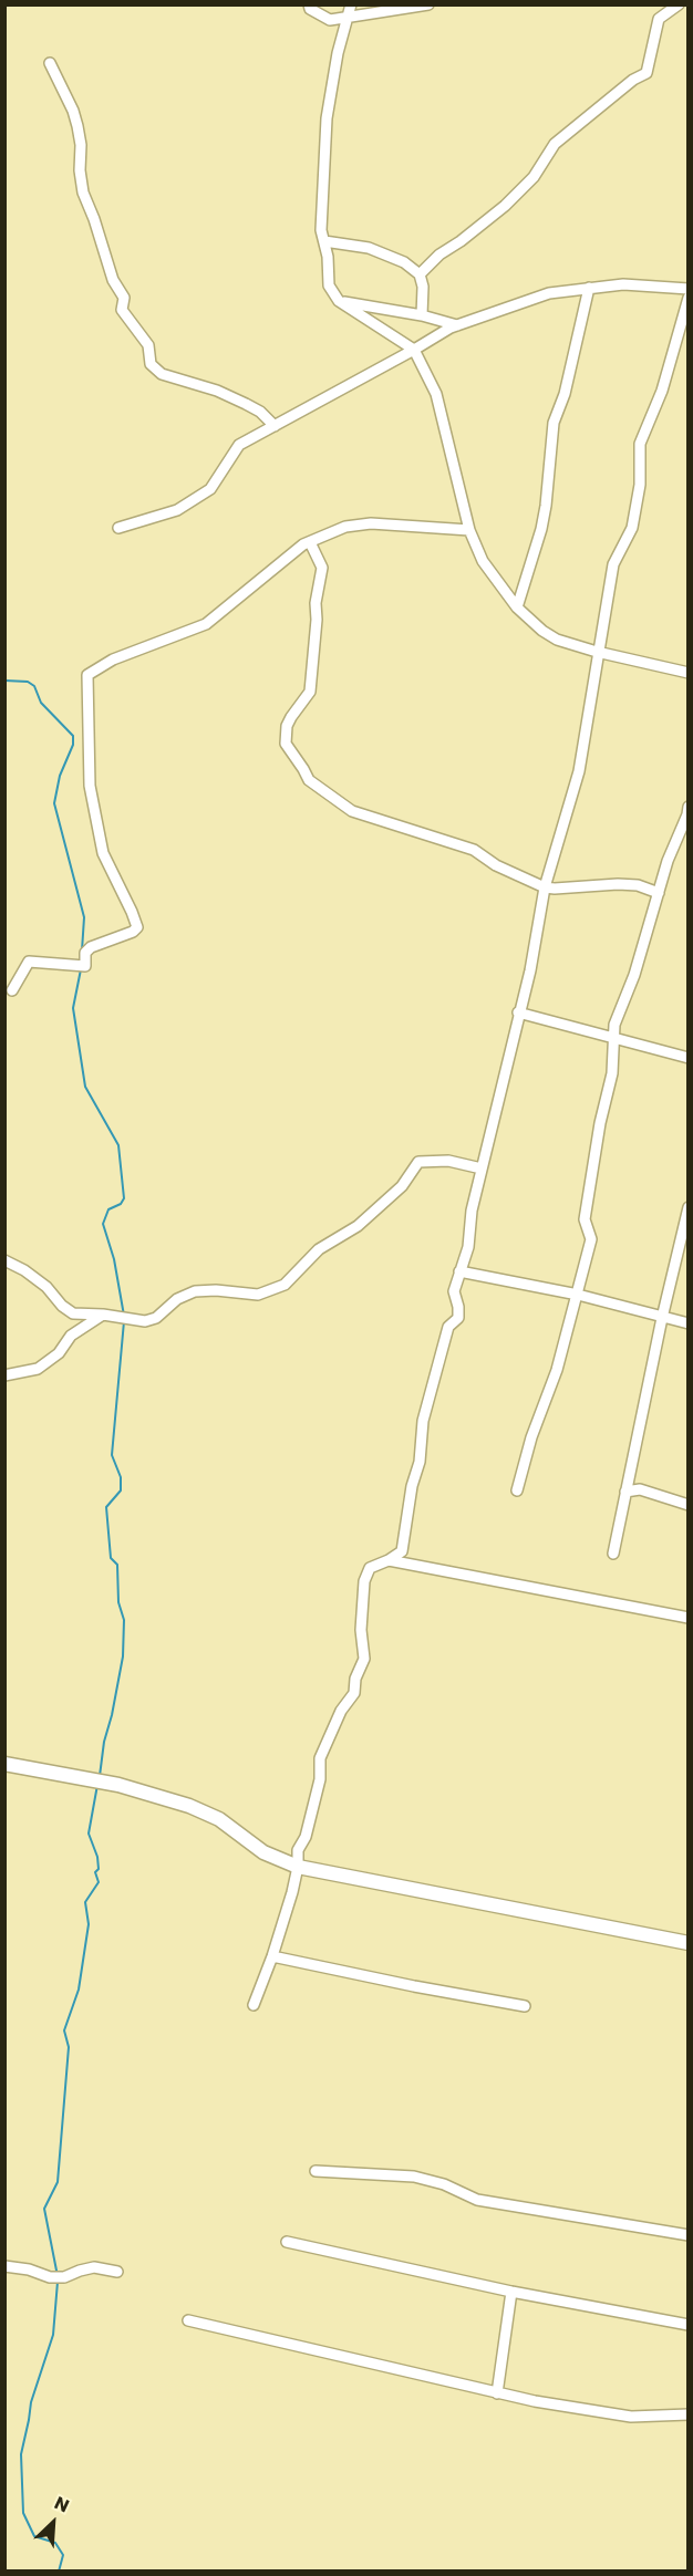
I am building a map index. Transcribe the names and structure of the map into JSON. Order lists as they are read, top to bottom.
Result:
{
  "north": "top right"
}
